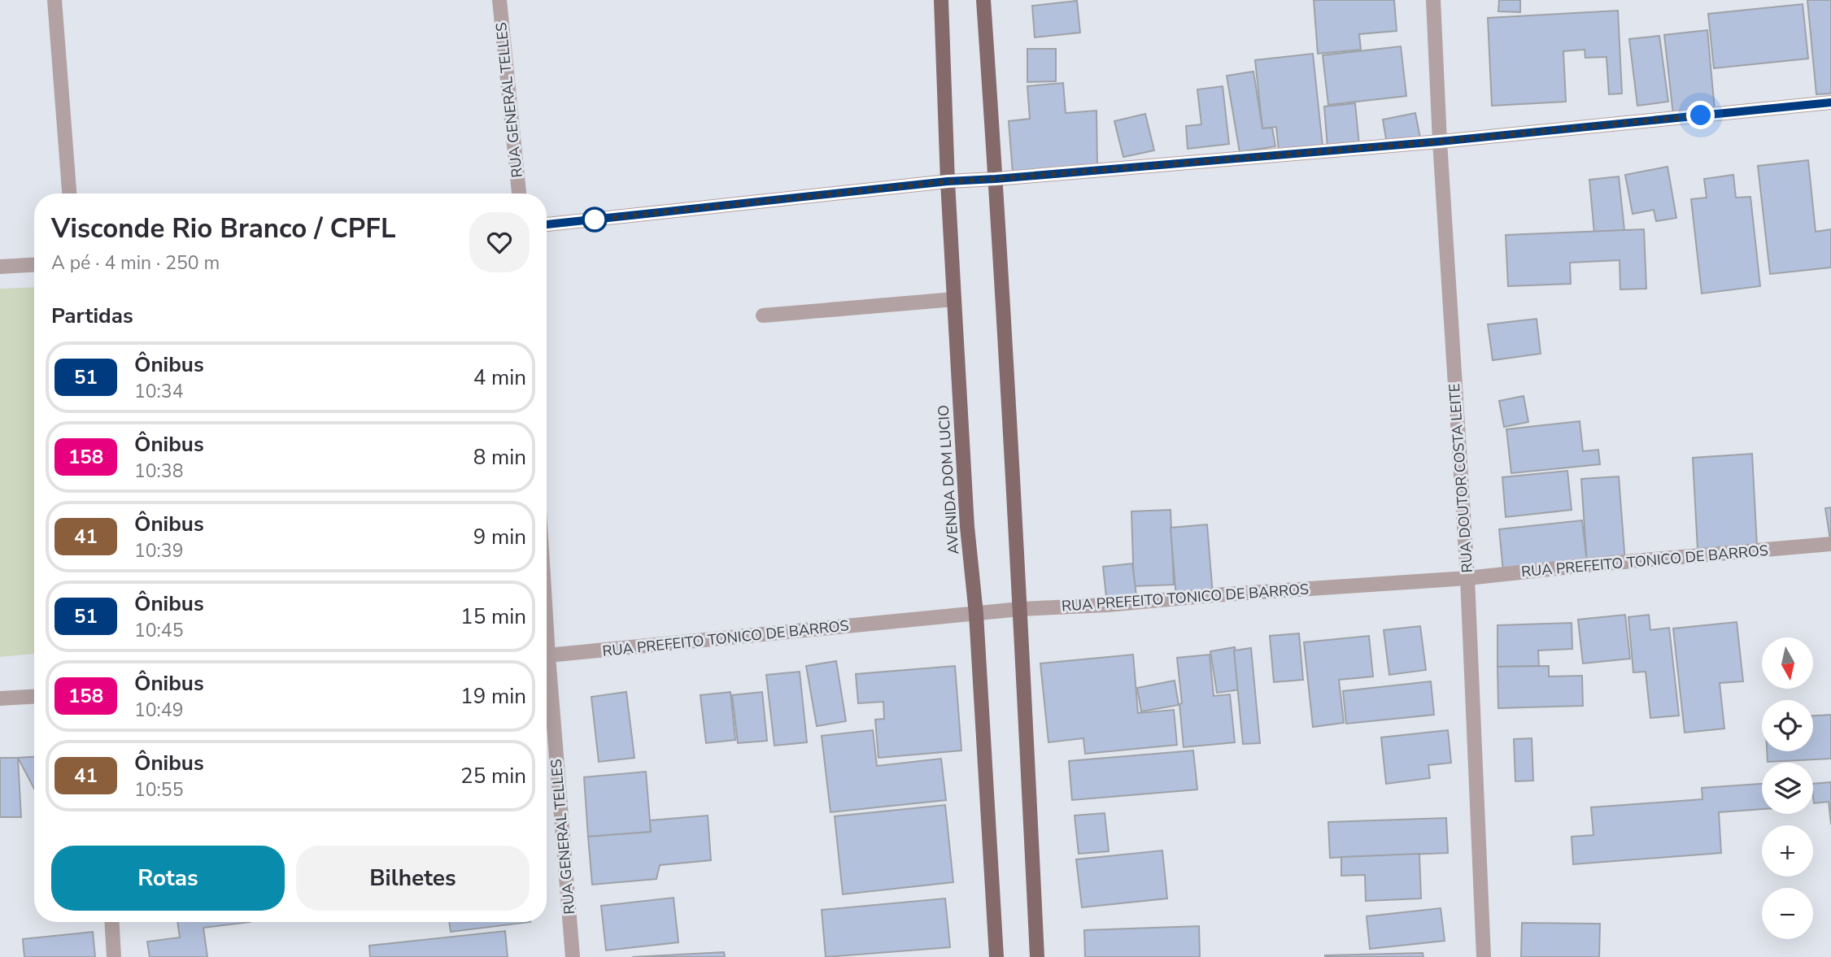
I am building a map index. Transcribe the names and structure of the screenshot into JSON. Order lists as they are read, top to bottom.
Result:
{
  "streets": {
    "main road": ["AVENIDA DOM LUCIO"],
    "street": ["RUA GENERAL TELLES", "RUA DOUTOR COSTA LEITE", "RUA PREFEITO TONICO DE BARROS"]
  },
  "crossings": [
    ["RUA DOUTOR COSTA LEITE", "RUA PREFEITO TONICO DE BARROS"],
    ["AVENIDA DOM LUCIO", "RUA PREFEITO TONICO DE BARROS"]
  ],
  "lines": ["bus line 51"],
  "north": "bottom",
  "page": {
    "heading": [
      ["Visconde Rio Branco / CPFL", "A pé · 4 min · 250 m"],
      "Partidas"
    ],
    "list": [
      {
        "mark": "51",
        "name": "Ônibus",
        "note": "10:34",
        "value": "4 min"
      },
      {
        "mark": "158",
        "name": "Ônibus",
        "note": "10:38",
        "value": "8 min"
      },
      {
        "mark": "41",
        "name": "Ônibus",
        "note": "10:39",
        "value": "9 min"
      },
      {
        "mark": "51",
        "name": "Ônibus",
        "note": "10:45",
        "value": "15 min"
      },
      {
        "mark": "158",
        "name": "Ônibus",
        "note": "10:49",
        "value": "19 min"
      },
      {
        "mark": "41",
        "name": "Ônibus",
        "note": "10:55",
        "value": "25 min"
      }
    ],
    "map_buttons": ["+", "−"],
    "buttons": ["Rotas", "Bilhetes"]
  }
}
